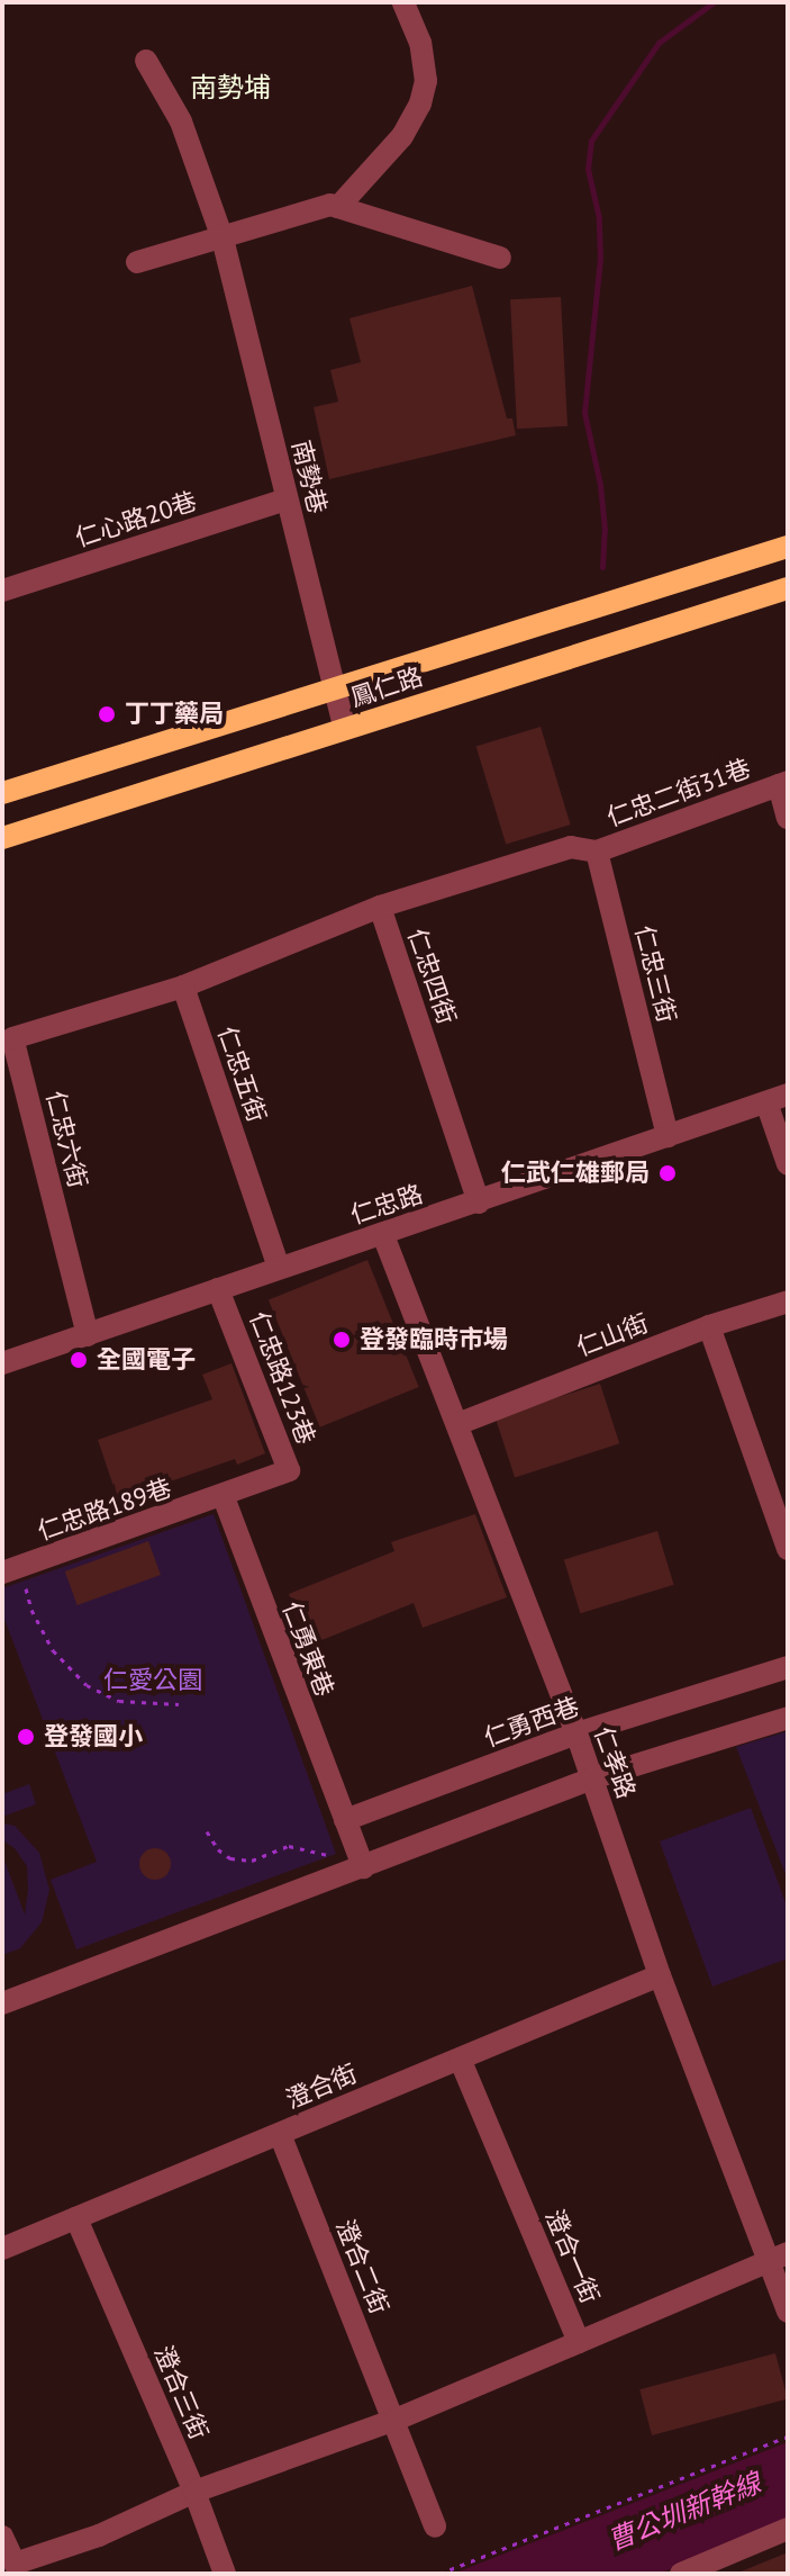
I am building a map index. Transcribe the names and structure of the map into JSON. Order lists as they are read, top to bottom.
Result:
{
  "streets": {
    "main road": ["鳳仁路"],
    "street": [
      "南勢巷",
      "仁心路20巷",
      "仁忠二街31巷",
      "仁忠三街",
      "仁忠四街",
      "仁忠五街",
      "仁忠六街",
      "仁忠路",
      "仁山街",
      "仁忠路123巷",
      "仁忠路189巷",
      "仁勇東巷",
      "仁勇西巷",
      "仁孝路",
      "澄合街",
      "澄合一街",
      "澄合二街",
      "澄合三街"
    ]
  },
  "crossings": [
    ["南勢巷", "仁心路20巷"],
    ["南勢巷", "鳳仁路"],
    ["仁忠二街31巷", "仁忠三街"],
    ["仁忠二街31巷", "仁忠四街"],
    ["仁忠三街", "仁忠四街"],
    ["仁忠三街", "仁忠路"],
    ["仁忠四街", "仁忠路"],
    ["仁忠五街", "仁忠六街"],
    ["仁忠五街", "仁忠路"],
    ["仁忠六街", "仁忠路"],
    ["仁忠路", "仁忠路123巷"],
    ["仁忠路", "仁孝路"],
    ["仁山街", "仁孝路"],
    ["仁忠路123巷", "仁忠路189巷"],
    ["仁忠路123巷", "仁勇東巷"],
    ["仁忠路189巷", "仁勇東巷"],
    ["仁勇東巷", "仁勇西巷"],
    ["仁勇西巷", "仁孝路"],
    ["仁孝路", "澄合街"],
    ["澄合街", "澄合一街"],
    ["澄合街", "澄合二街"],
    ["澄合街", "澄合三街"],
    ["澄合一街", "澄合二街"],
    ["澄合一街", "澄合三街"]
  ],
  "districts": ["南勢埔"],
  "water": ["曹公圳新幹線"],
  "parks": ["仁愛公園"],
  "places": [
    "丁丁藥局",
    "仁武仁雄郵局",
    "登發臨時市場",
    "全國電子",
    "登發國小"
  ]
}
